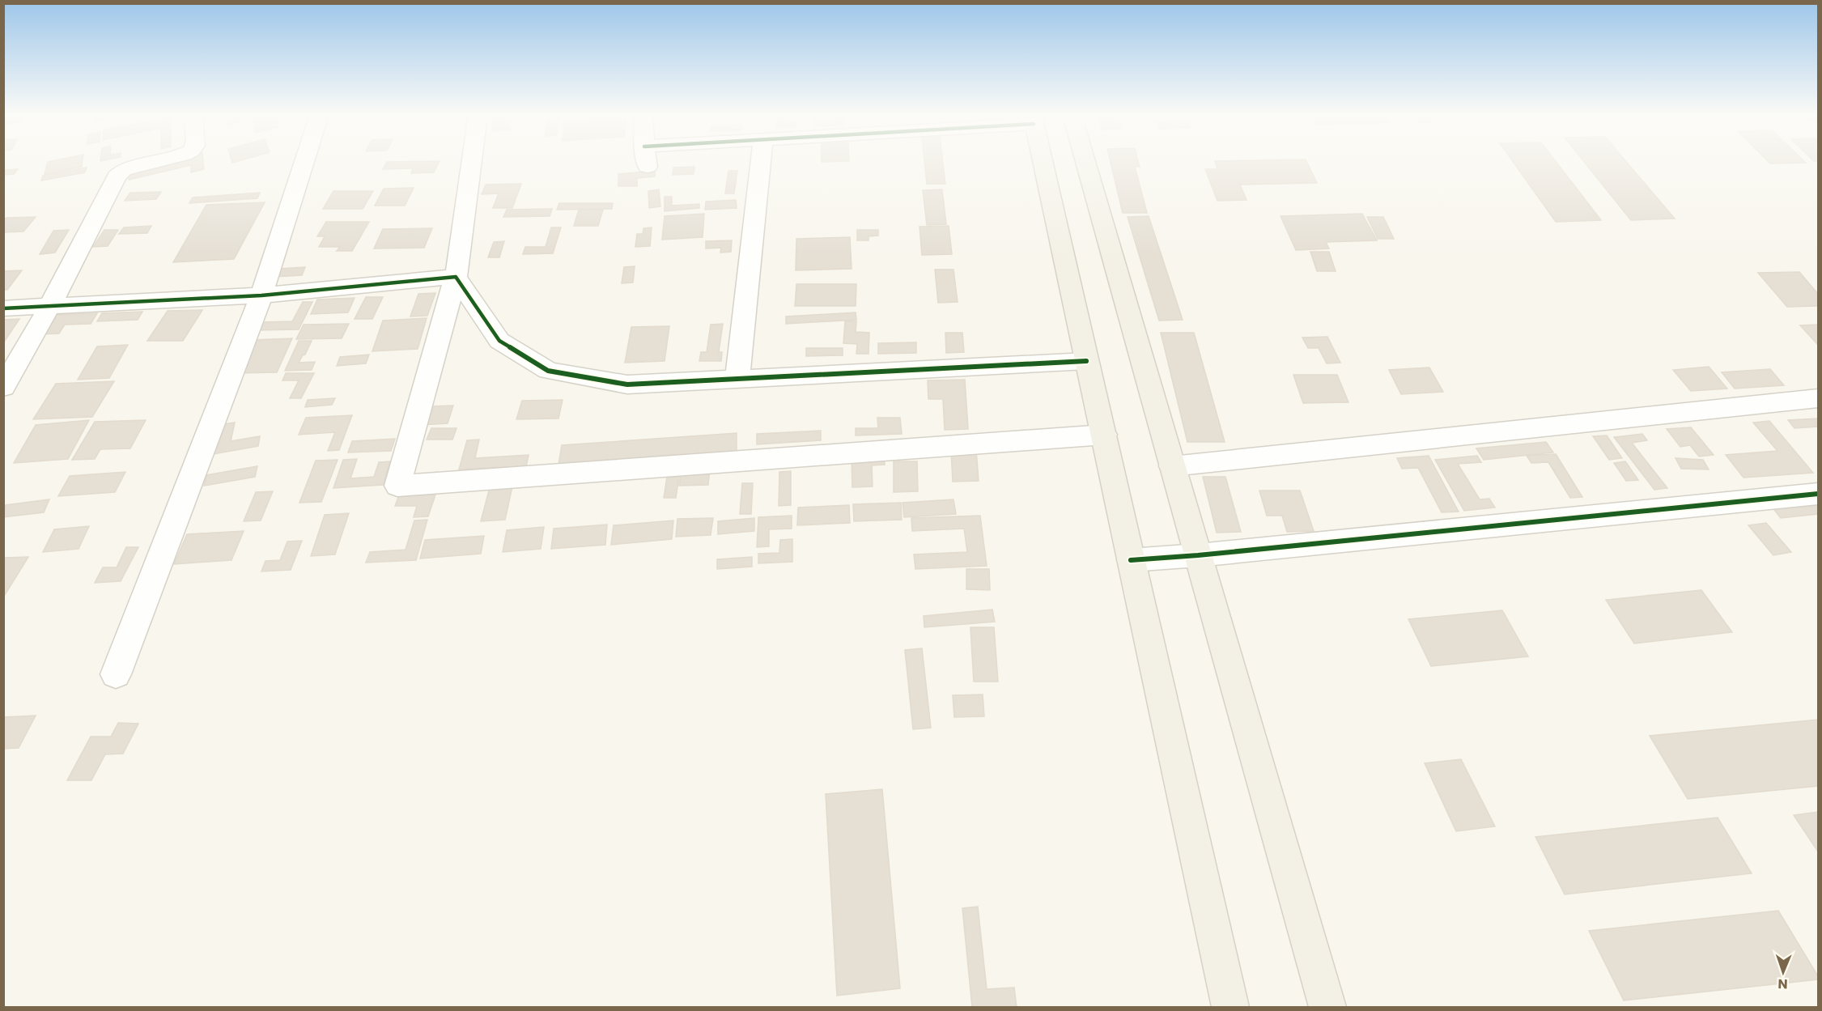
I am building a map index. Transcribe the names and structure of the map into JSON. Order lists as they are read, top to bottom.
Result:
{
  "north": "bottom"
}
